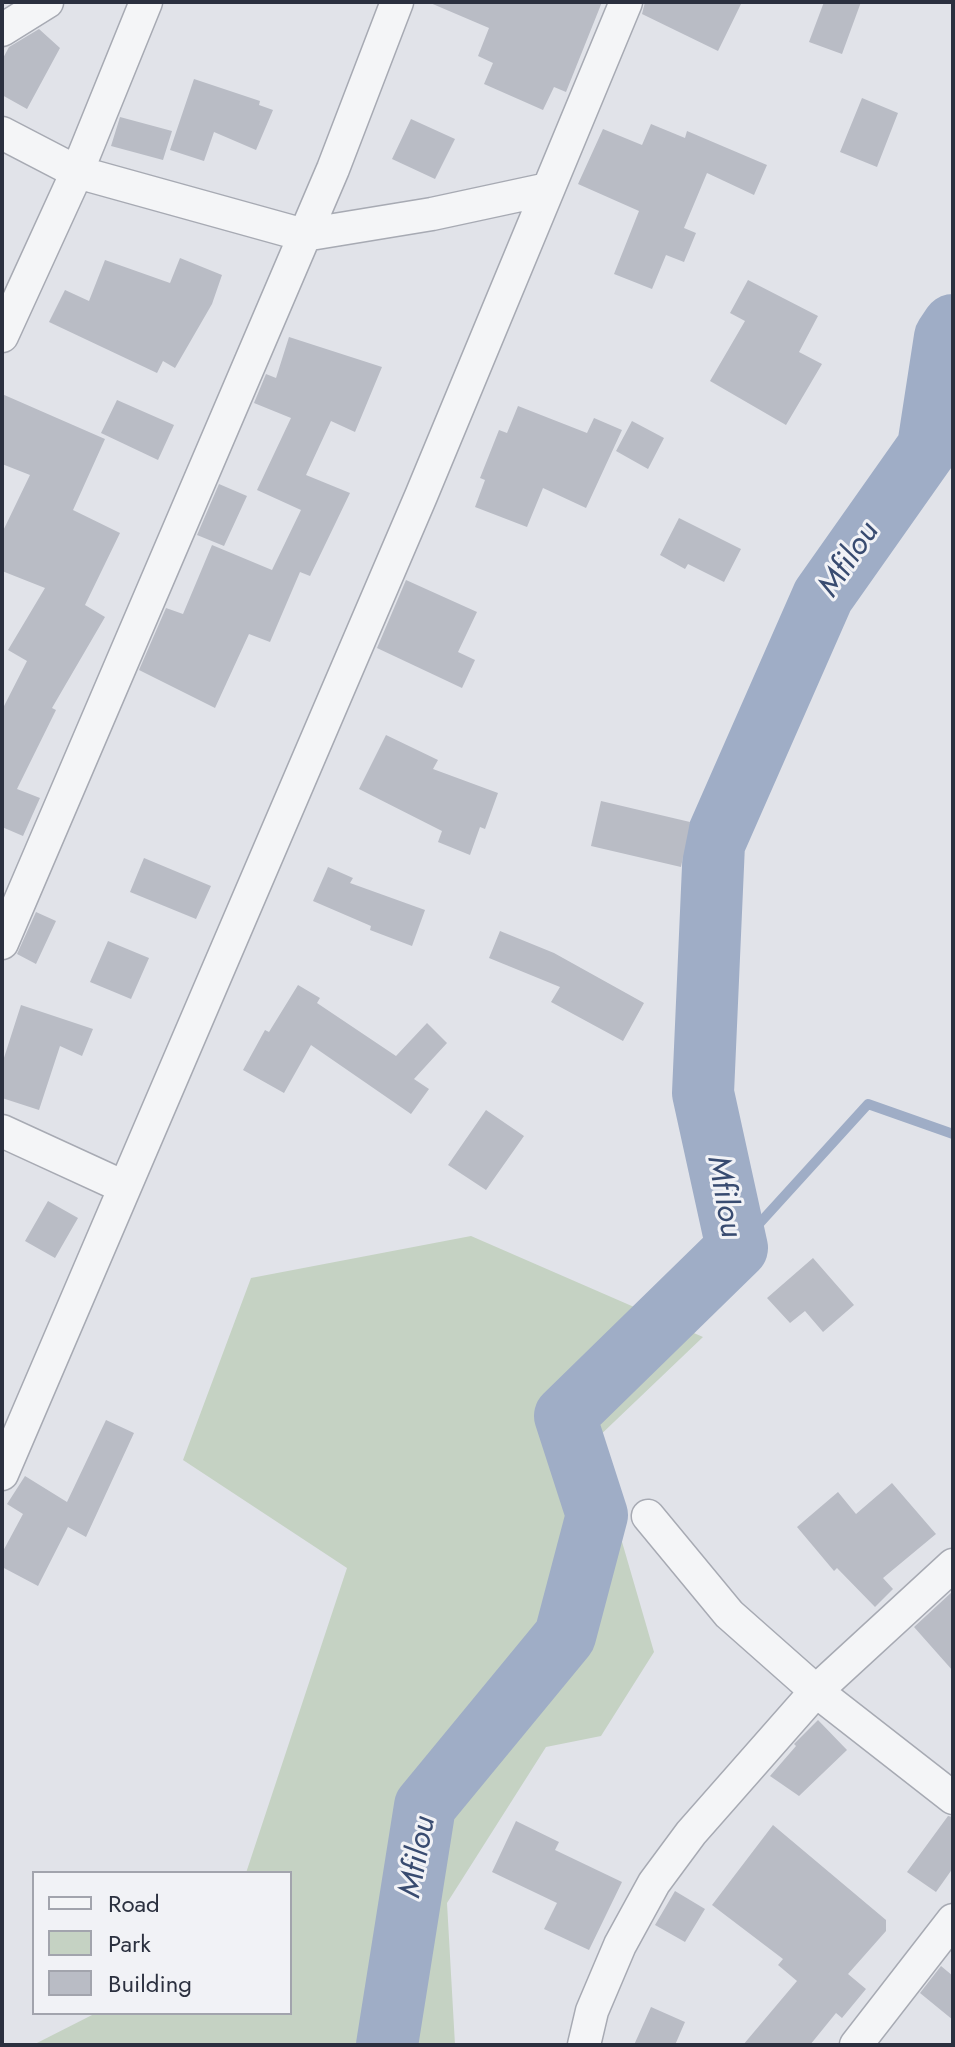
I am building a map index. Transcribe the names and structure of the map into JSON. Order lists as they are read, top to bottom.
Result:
{
  "water": ["Mfilou"],
  "legend": ["Road", "Park", "Building"]
}
